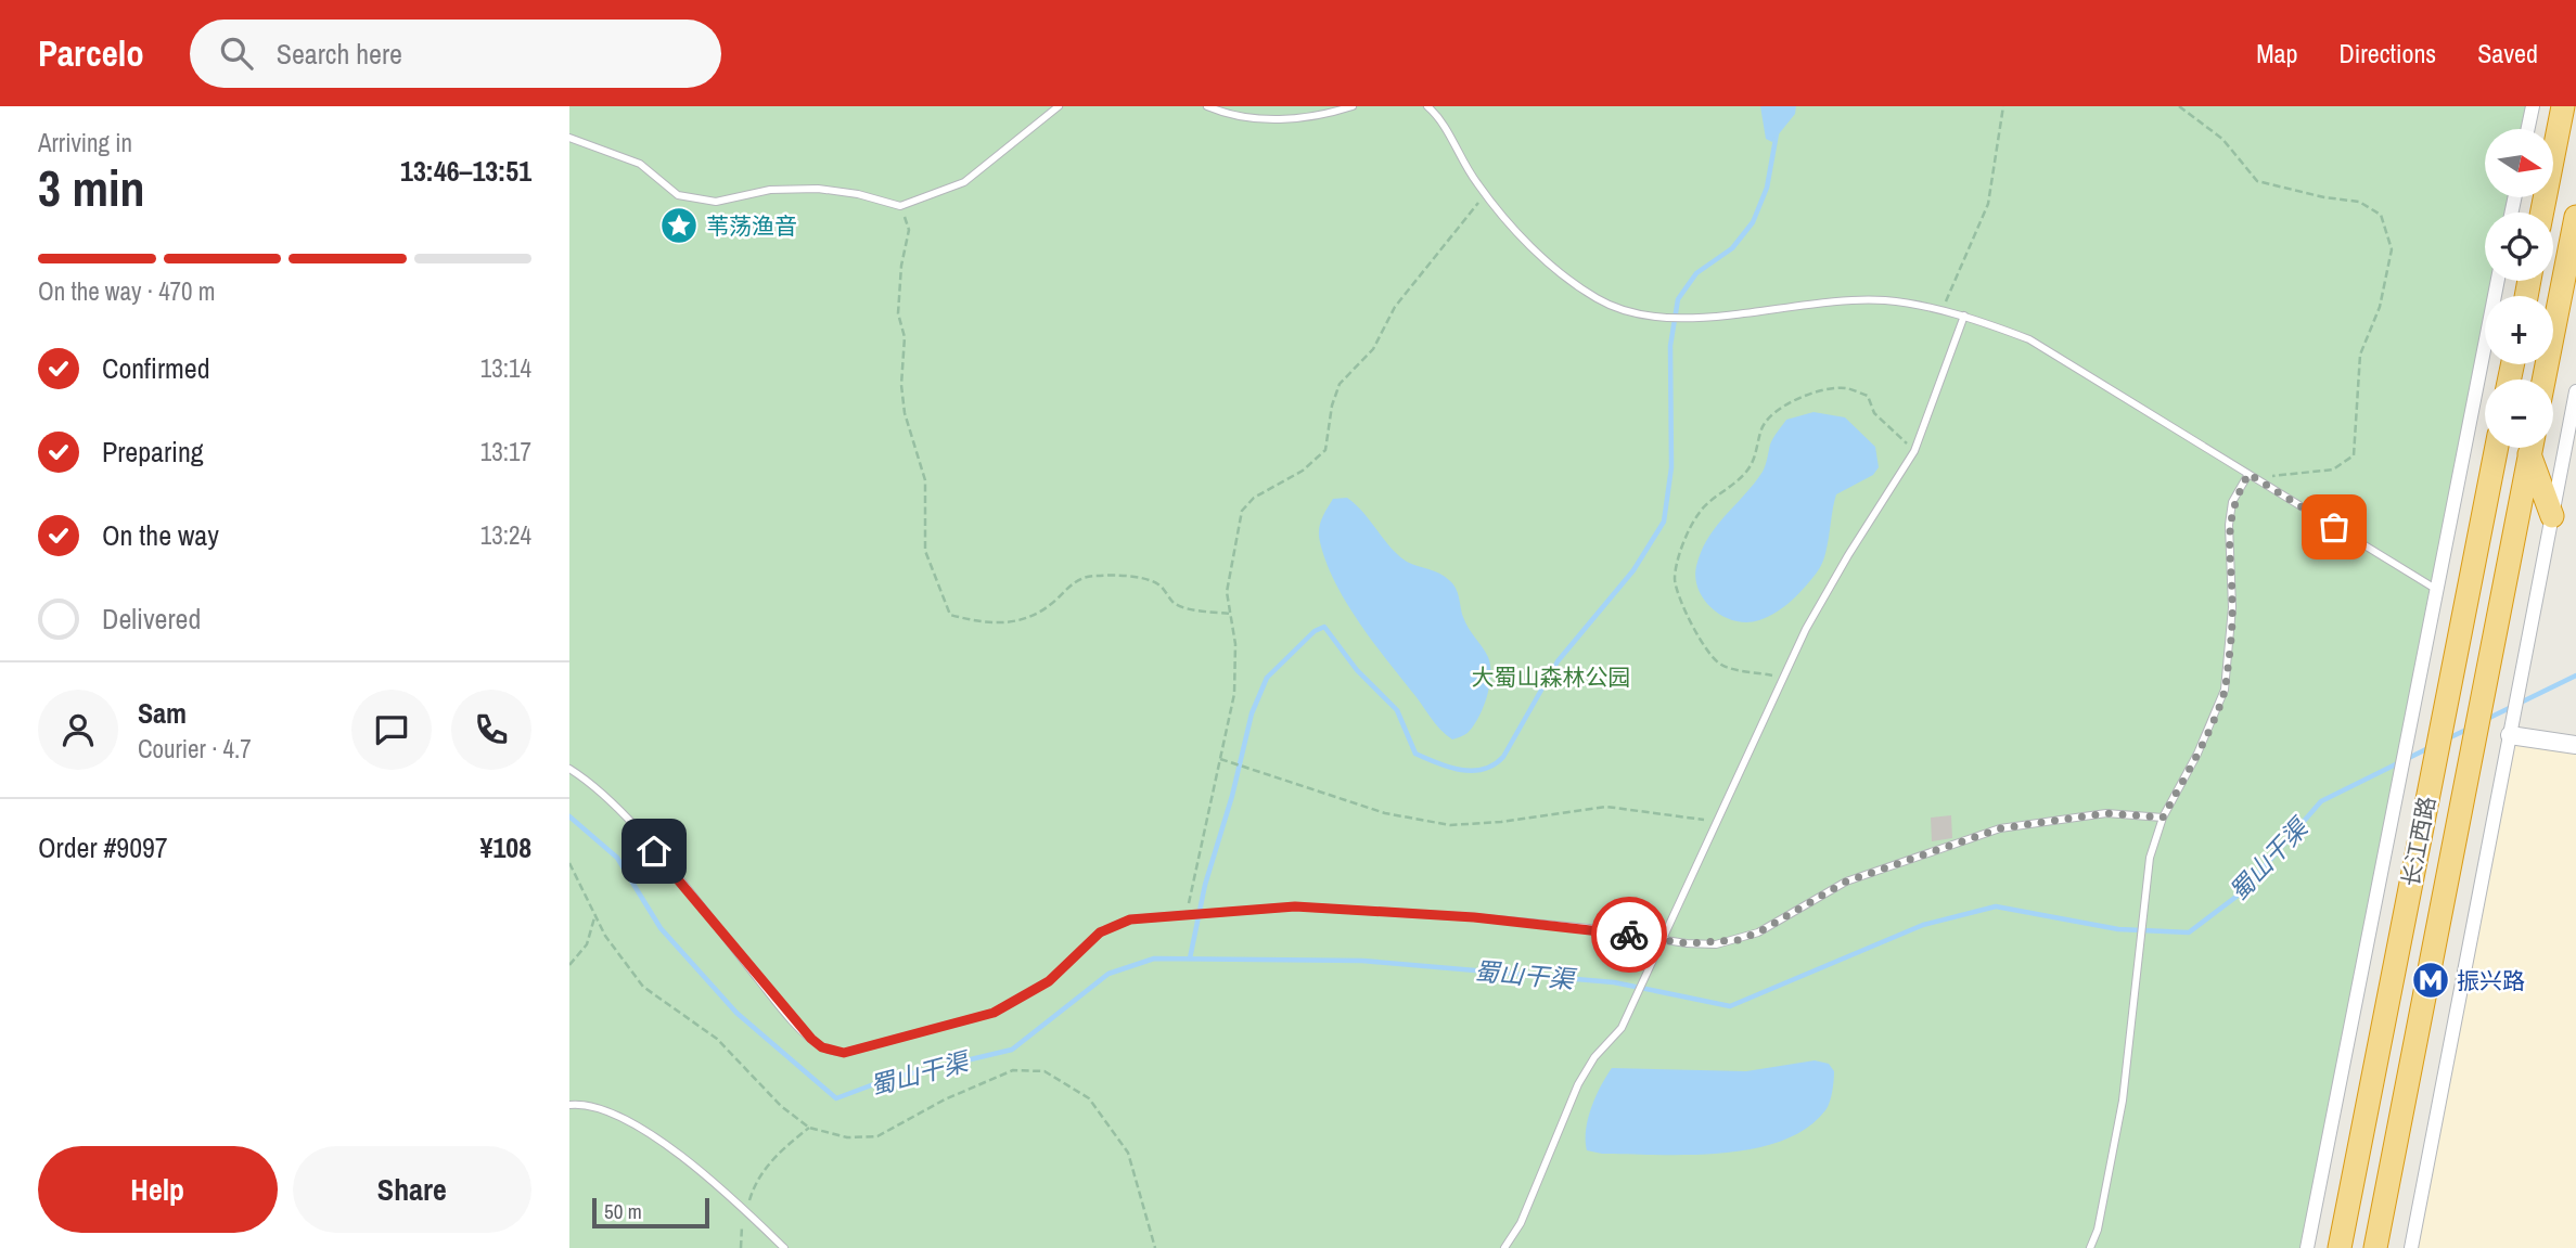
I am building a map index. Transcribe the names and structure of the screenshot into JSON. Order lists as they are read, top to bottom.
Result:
{
  "streets": {
    "highway": ["长江西路"]
  },
  "water": ["蜀山干渠"],
  "parks": ["大蜀山森林公园"],
  "places": {
    "place": ["苇荡渔音"],
    "metro station": ["振兴路"]
  },
  "scale_bar": "50 m",
  "north": "right",
  "page": {
    "header": "Parcelo",
    "search": "Search here",
    "nav": ["Map", "Directions", "Saved"],
    "heading": ["3 min", "Arriving in", "13:46–13:51"],
    "panel": [
      "Sam",
      "Courier · 4.7",
      "Order #9097",
      "¥108"
    ],
    "map_buttons": ["+", "−"],
    "bar": "On the way · 470 m",
    "list": [
      ["Confirmed", "13:14"],
      ["Preparing", "13:17"],
      ["On the way", "13:24"],
      "Delivered"
    ],
    "buttons": ["Help", "Share"],
    "scale": "50 m"
  }
}
